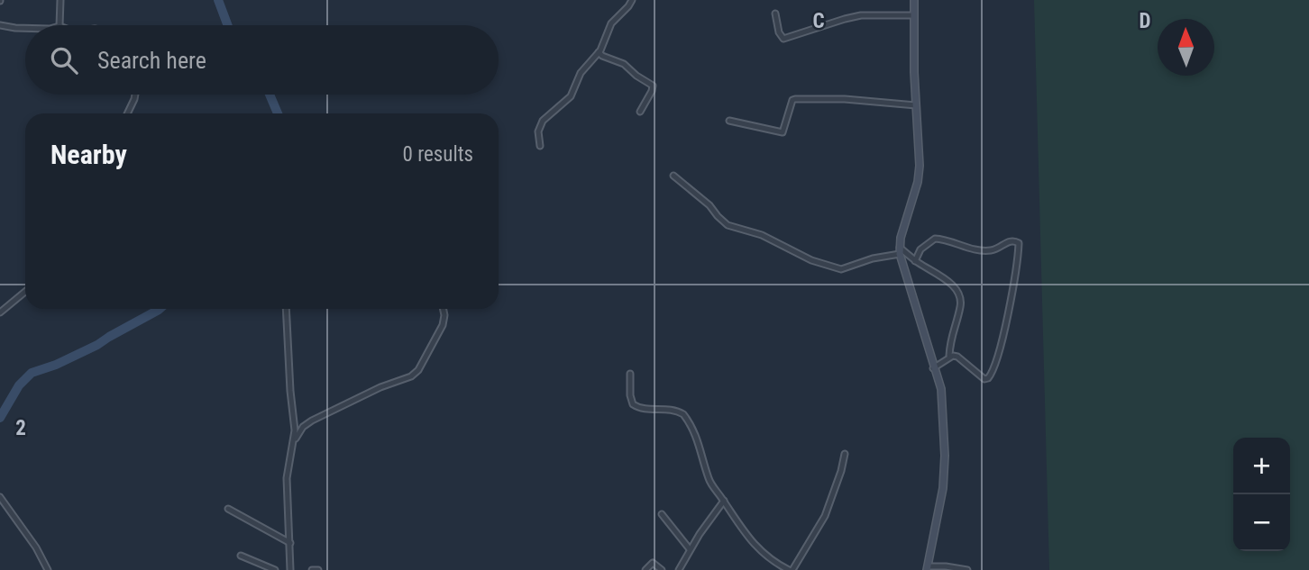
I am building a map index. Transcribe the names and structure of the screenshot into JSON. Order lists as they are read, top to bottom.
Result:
{
  "north": "top",
  "page": {
    "search": "Search here",
    "heading": ["Nearby", "0 results"],
    "map_buttons": ["+", "−"]
  },
  "grid": {
    "columns": ["C", "D"],
    "rows": ["2"]
  }
}
